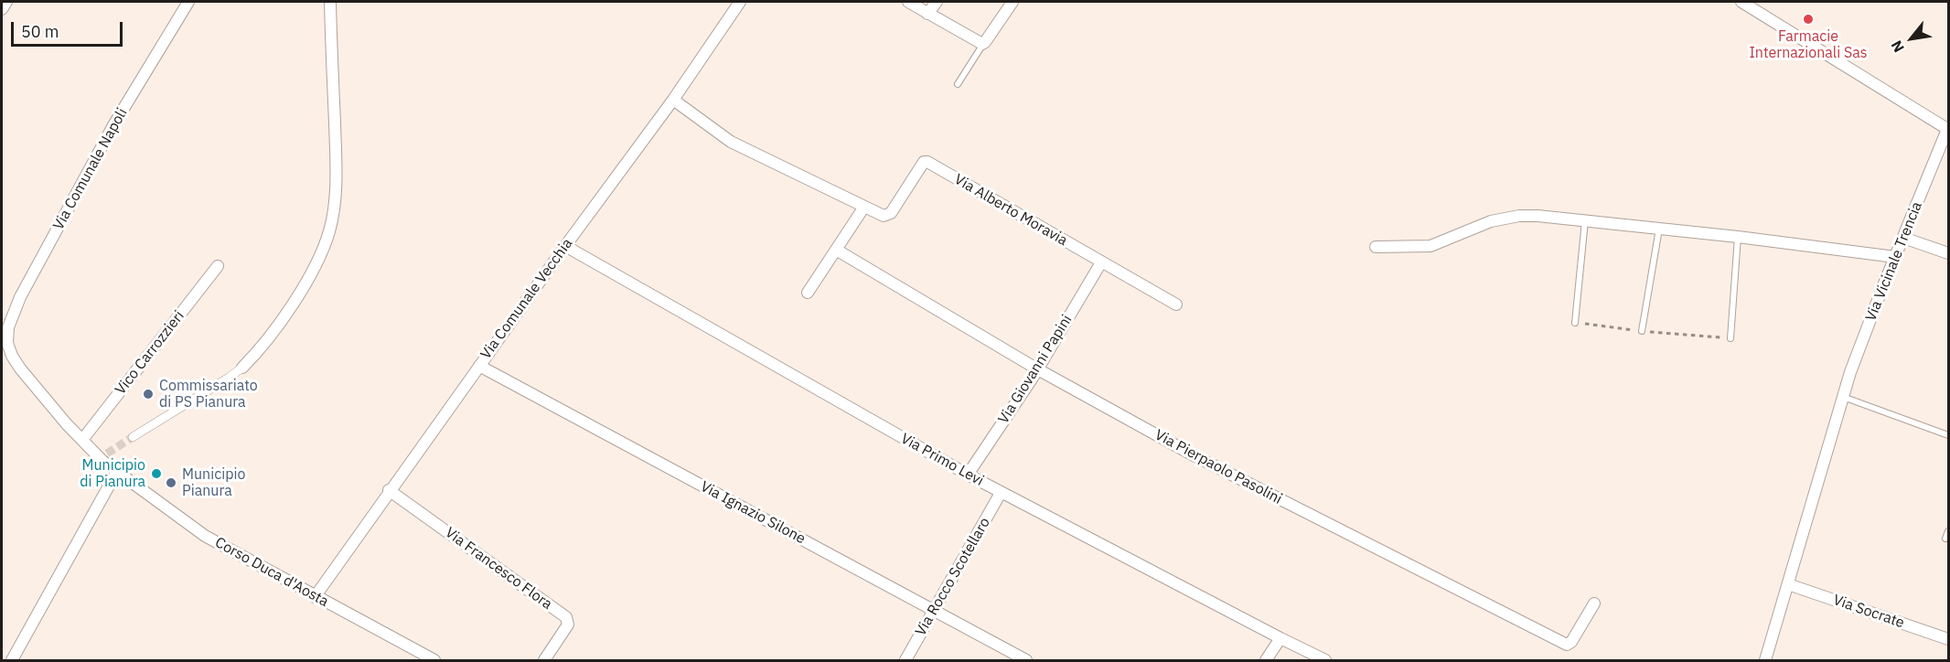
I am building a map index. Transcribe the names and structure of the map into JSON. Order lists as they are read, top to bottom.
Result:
{
  "streets": {
    "street": [
      "Via Comunale Napoli",
      "Via Alberto Moravia",
      "Via Vicinale Trencia",
      "Via Comunale Vecchia",
      "Vico Carrozzieri",
      "Via Giovanni Papini",
      "Via Primo Levi",
      "Via Pierpaolo Pasolini",
      "Via Ignazio Silone",
      "Via Francesco Flora",
      "Corso Duca d'Aosta",
      "Via Rocco Scotellaro",
      "Via Socrate"
    ]
  },
  "crossings": [
    ["Via Comunale Napoli", "Corso Duca d'Aosta"],
    ["Via Alberto Moravia", "Via Comunale Vecchia"],
    ["Via Alberto Moravia", "Via Giovanni Papini"],
    ["Via Vicinale Trencia", "Via Socrate"],
    ["Via Comunale Vecchia", "Via Primo Levi"],
    ["Via Comunale Vecchia", "Via Ignazio Silone"],
    ["Via Comunale Vecchia", "Via Francesco Flora"],
    ["Via Comunale Vecchia", "Corso Duca d'Aosta"],
    ["Vico Carrozzieri", "Corso Duca d'Aosta"],
    ["Via Giovanni Papini", "Via Primo Levi"],
    ["Via Giovanni Papini", "Via Pierpaolo Pasolini"],
    ["Via Primo Levi", "Via Rocco Scotellaro"],
    ["Via Ignazio Silone", "Via Rocco Scotellaro"]
  ],
  "places": [
    "Farmacie Internazionali Sas",
    "Commissariato di PS Pianura",
    "Municipio di Pianura",
    "Municipio Pianura"
  ],
  "scale_bar": "50 m",
  "north": "bottom left"
}
